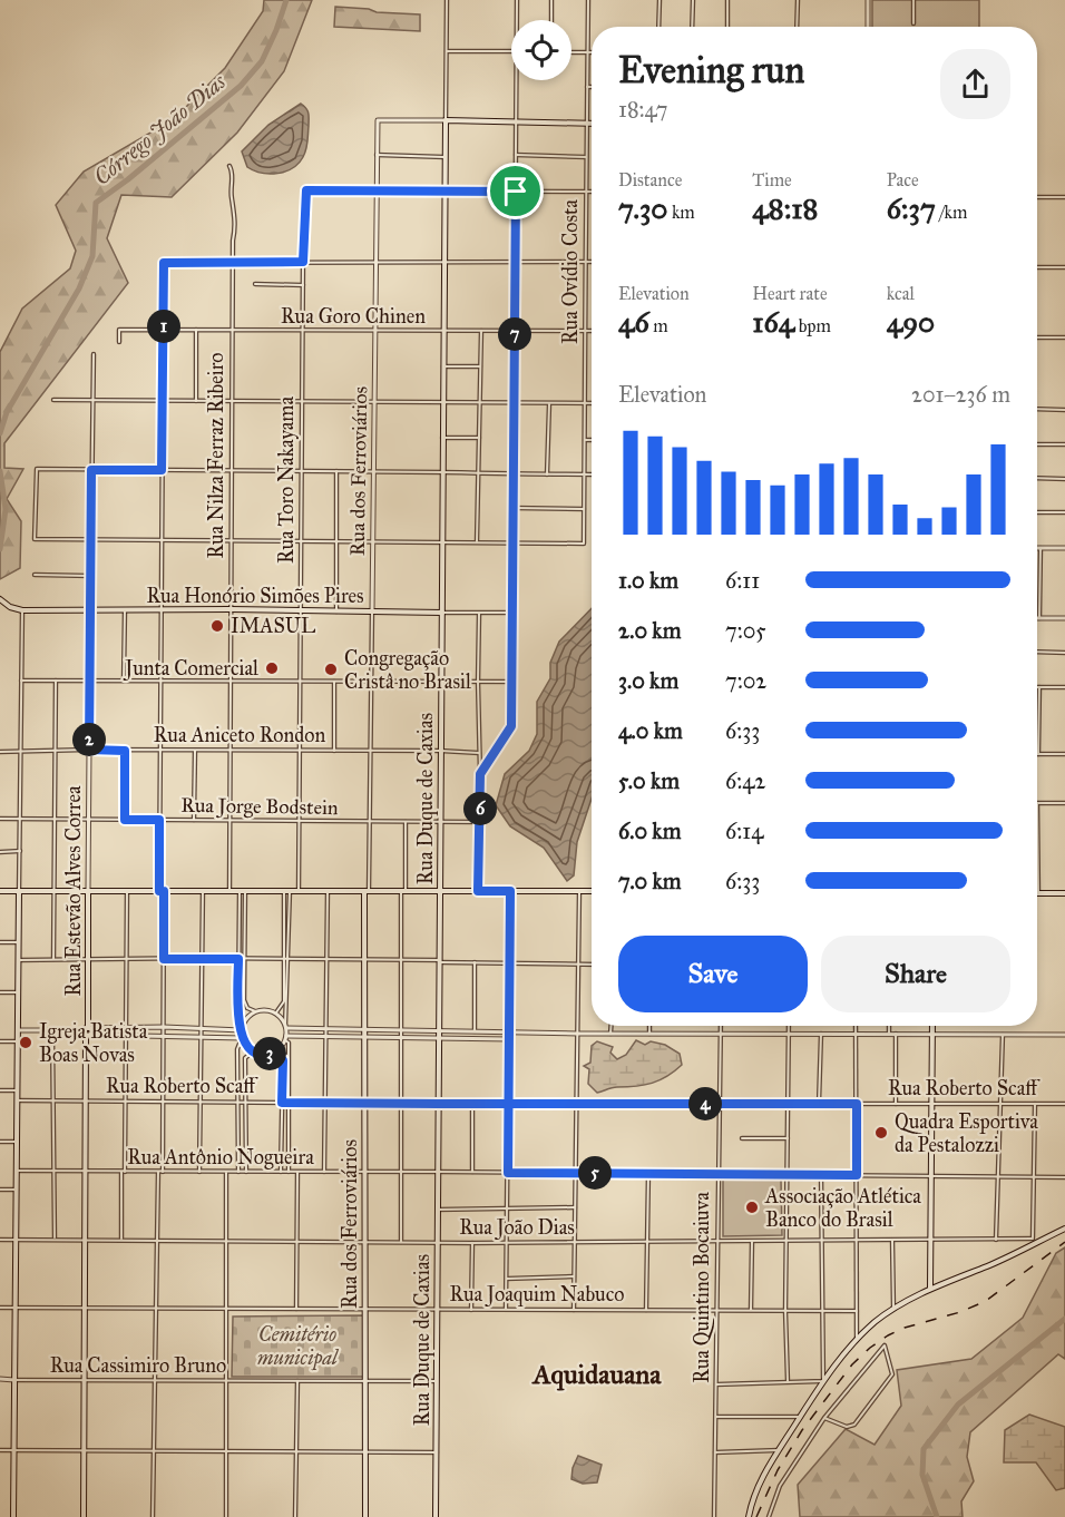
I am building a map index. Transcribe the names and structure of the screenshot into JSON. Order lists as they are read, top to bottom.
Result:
{
  "streets": {
    "main road": [
      "Rua dos Ferroviários",
      "Rua Honório Simões Pires",
      "Rua Duque de Caxias",
      "Rua Estevão Alves Correa"
    ],
    "street": [
      "Rua Ovídio Costa",
      "Rua Goro Chinen",
      "Rua Nilza Ferraz Ribeiro",
      "Rua Toro Nakayama",
      "Rua Aniceto Rondon",
      "Rua Jorge Bodstein",
      "Rua Roberto Scaff",
      "Rua Antônio Nogueira",
      "Rua João Dias",
      "Rua Quintino Bocaiuva",
      "Rua Joaquim Nabuco",
      "Rua Cassimiro Bruno"
    ]
  },
  "crossings": [
    ["Rua Ovídio Costa", "Rua Goro Chinen"],
    ["Rua Goro Chinen", "Rua Nilza Ferraz Ribeiro"],
    ["Rua Goro Chinen", "Rua dos Ferroviários"],
    ["Rua Goro Chinen", "Rua Toro Nakayama"],
    ["Rua Goro Chinen", "Rua Duque de Caxias"],
    ["Rua Nilza Ferraz Ribeiro", "Rua Honório Simões Pires"],
    ["Rua Nilza Ferraz Ribeiro", "Rua Aniceto Rondon"],
    ["Rua Nilza Ferraz Ribeiro", "Rua Jorge Bodstein"],
    ["Rua dos Ferroviários", "Rua Toro Nakayama"],
    ["Rua dos Ferroviários", "Rua Honório Simões Pires"],
    ["Rua dos Ferroviários", "Rua Aniceto Rondon"],
    ["Rua dos Ferroviários", "Rua Duque de Caxias"],
    ["Rua dos Ferroviários", "Rua Jorge Bodstein"],
    ["Rua dos Ferroviários", "Rua Roberto Scaff"],
    ["Rua dos Ferroviários", "Rua Antônio Nogueira"],
    ["Rua dos Ferroviários", "Rua João Dias"],
    ["Rua dos Ferroviários", "Rua Joaquim Nabuco"],
    ["Rua dos Ferroviários", "Rua Cassimiro Bruno"],
    ["Rua Toro Nakayama", "Rua Honório Simões Pires"],
    ["Rua Toro Nakayama", "Rua Aniceto Rondon"],
    ["Rua Toro Nakayama", "Rua Jorge Bodstein"],
    ["Rua Honório Simões Pires", "Rua Duque de Caxias"],
    ["Rua Honório Simões Pires", "Rua Estevão Alves Correa"],
    ["Rua Aniceto Rondon", "Rua Duque de Caxias"],
    ["Rua Aniceto Rondon", "Rua Estevão Alves Correa"],
    ["Rua Duque de Caxias", "Rua Jorge Bodstein"],
    ["Rua Duque de Caxias", "Rua Roberto Scaff"],
    ["Rua Duque de Caxias", "Rua Antônio Nogueira"],
    ["Rua Duque de Caxias", "Rua João Dias"],
    ["Rua Duque de Caxias", "Rua Joaquim Nabuco"],
    ["Rua Duque de Caxias", "Rua Cassimiro Bruno"],
    ["Rua Jorge Bodstein", "Rua Estevão Alves Correa"],
    ["Rua Estevão Alves Correa", "Rua Roberto Scaff"],
    ["Rua Estevão Alves Correa", "Rua Antônio Nogueira"],
    ["Rua Estevão Alves Correa", "Rua João Dias"],
    ["Rua Estevão Alves Correa", "Rua Joaquim Nabuco"],
    ["Rua Estevão Alves Correa", "Rua Cassimiro Bruno"],
    ["Rua Roberto Scaff", "Rua Quintino Bocaiuva"],
    ["Rua Antônio Nogueira", "Rua Quintino Bocaiuva"],
    ["Rua João Dias", "Rua Quintino Bocaiuva"],
    ["Rua Quintino Bocaiuva", "Rua Joaquim Nabuco"]
  ],
  "districts": ["Aquidauana"],
  "water": ["Córrego João Dias"],
  "parks": ["Cemitério municipal"],
  "places": [
    "IMASUL",
    "Junta Comercial",
    "Congregação Cristâ no Brasil",
    "Igreja Batista Boas Novas",
    "Quadra Esportiva da Pestalozzi",
    "Associação Atlética Banco do Brasil"
  ],
  "page": {
    "heading": ["Evening run", "18:47"],
    "stats": [
      ["Distance", "7.30 km"],
      ["Time", "48:18"],
      ["Pace", "6:37 /km"],
      ["Elevation", "46 m"],
      ["Heart rate", "164 bpm"],
      ["kcal", "490"]
    ],
    "pins": [
      "1",
      "7",
      "2",
      "6",
      "3",
      "4",
      "5"
    ],
    "chart": ["Elevation", "201–236 m"],
    "list": [
      {
        "name": "1.0 km",
        "note": "6:11"
      },
      {
        "name": "2.0 km",
        "note": "7:05"
      },
      {
        "name": "3.0 km",
        "note": "7:02"
      },
      {
        "name": "4.0 km",
        "note": "6:33"
      },
      {
        "name": "5.0 km",
        "note": "6:42"
      },
      {
        "name": "6.0 km",
        "note": "6:14"
      },
      {
        "name": "7.0 km",
        "note": "6:33"
      }
    ],
    "buttons": ["Save", "Share"]
  }
}
